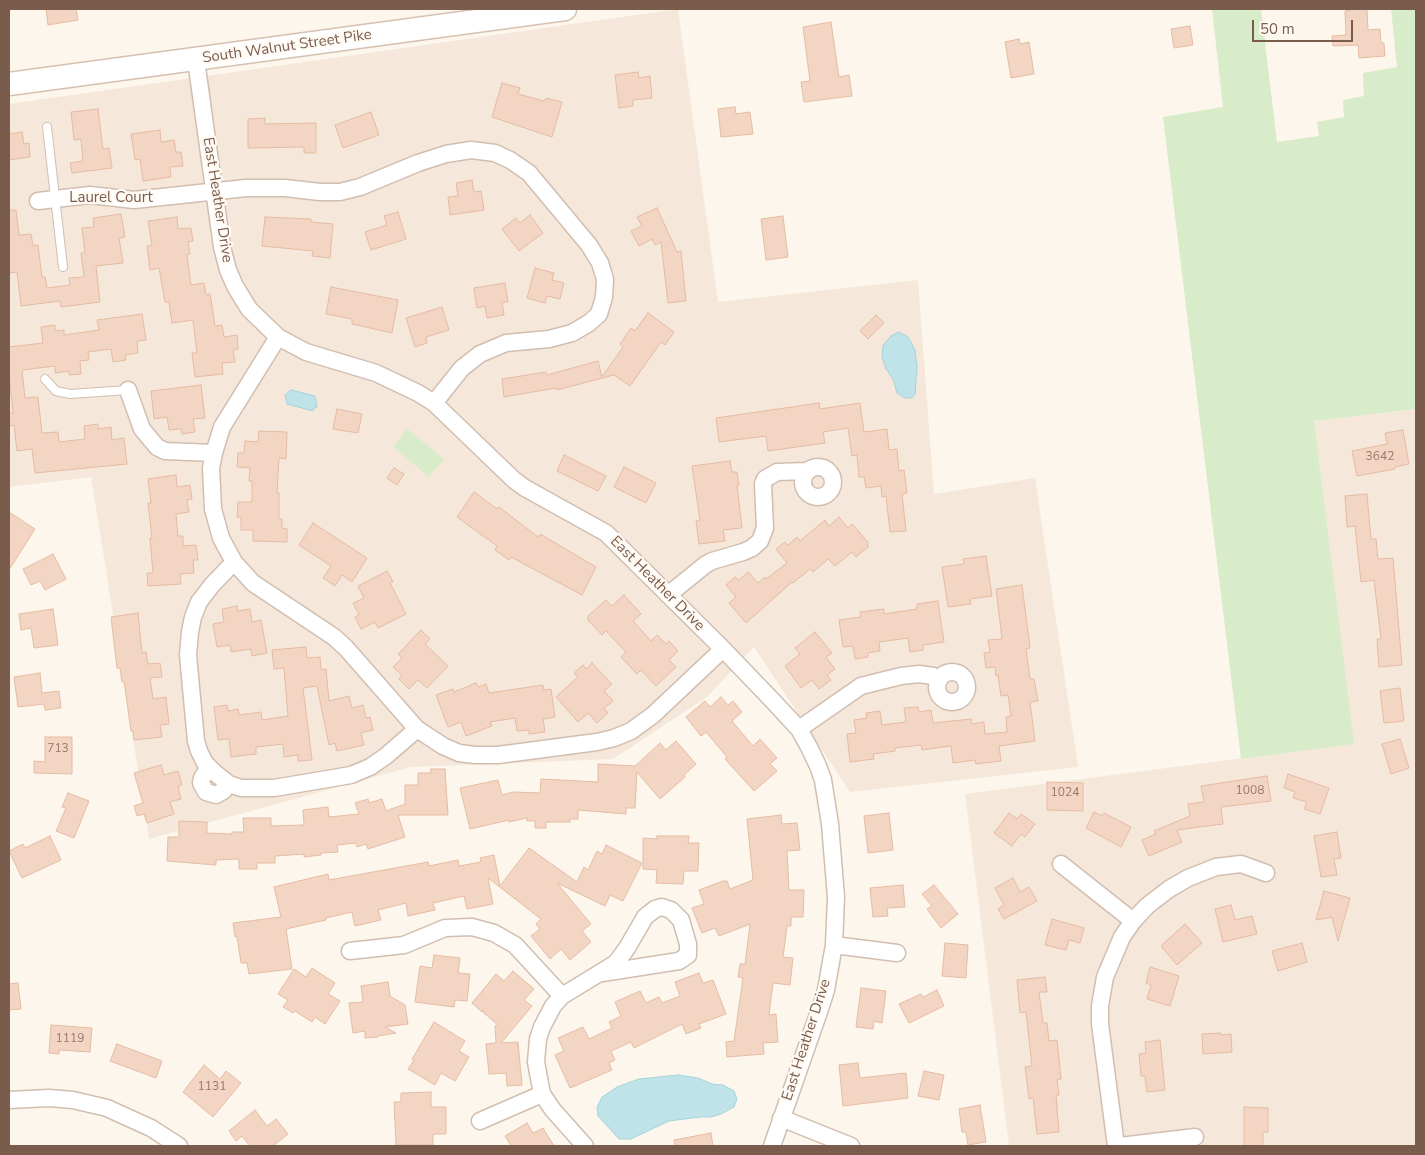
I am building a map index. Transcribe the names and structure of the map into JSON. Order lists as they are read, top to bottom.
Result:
{
  "streets": {
    "street": ["South Walnut Street Pike", "Laurel Court", "East Heather Drive"]
  },
  "crossings": [
    ["South Walnut Street Pike", "East Heather Drive"],
    ["Laurel Court", "East Heather Drive"]
  ],
  "house_numbers": [
    "3642",
    "713",
    "1008",
    "1024",
    "1119",
    "1131"
  ],
  "scale_bar": "50 m"
}
